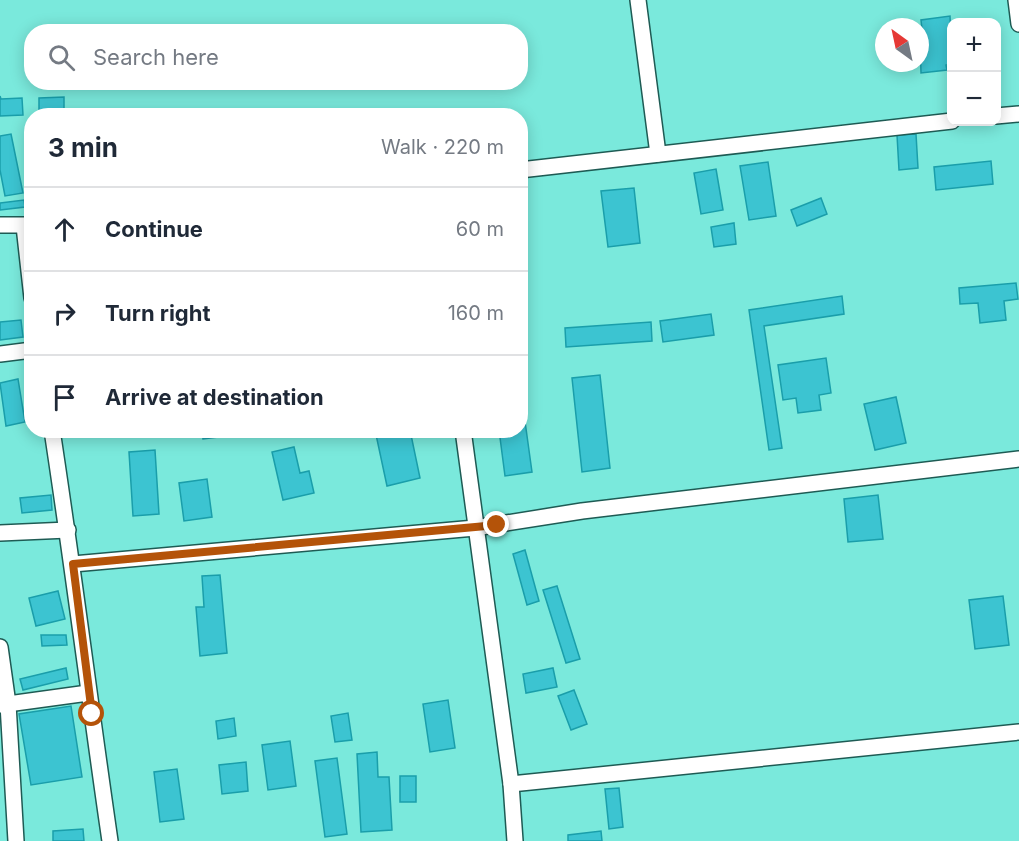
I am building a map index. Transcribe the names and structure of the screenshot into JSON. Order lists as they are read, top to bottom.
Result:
{
  "north": "top left",
  "page": {
    "map_buttons": ["+", "−"],
    "search": "Search here",
    "heading": ["3 min", "Walk · 220 m"],
    "list": [
      ["Continue", "60 m"],
      ["Turn right", "160 m"],
      "Arrive at destination"
    ]
  }
}
